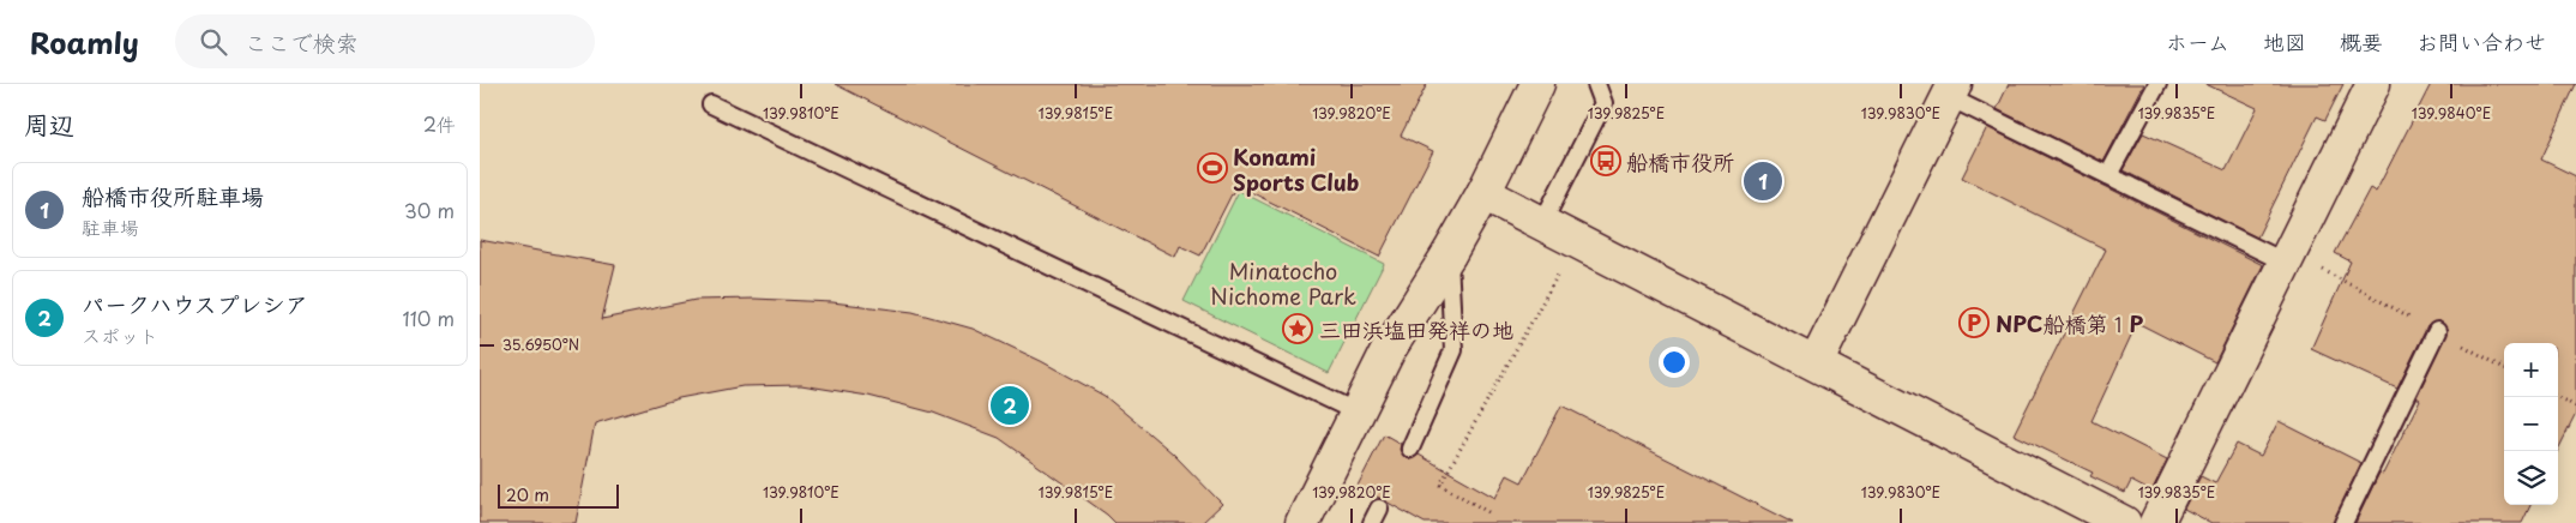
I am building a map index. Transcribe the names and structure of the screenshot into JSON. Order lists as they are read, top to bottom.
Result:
{
  "parks": ["Minatocho Nichome Park"],
  "places": {
    "bus stop": ["船橋市役所"],
    "sports": ["Konami Sports Club"],
    "parking": ["NPC船橋第１P"],
    "place": ["三田浜塩田発祥の地"]
  },
  "scale_bar": "20 m",
  "page": {
    "header": "Roamly",
    "search": "ここで検索",
    "nav": [
      "ホーム",
      "地図",
      "概要",
      "お問い合わせ"
    ],
    "heading": ["周辺", "2件"],
    "pins": ["1", "2"],
    "list": [
      {
        "mark": "1",
        "name": "船橋市役所駐車場",
        "note": "駐車場",
        "value": "30 m"
      },
      {
        "mark": "2",
        "name": "パークハウスプレシア",
        "note": "スポット",
        "value": "110 m"
      }
    ],
    "map_buttons": ["+", "−"],
    "scale": "20 m"
  },
  "coordinates": [
    "139.9810°E",
    "139.9815°E",
    "139.9820°E",
    "139.9825°E",
    "139.9830°E",
    "139.9835°E",
    "139.9840°E",
    "35.6950°N"
  ]
}
